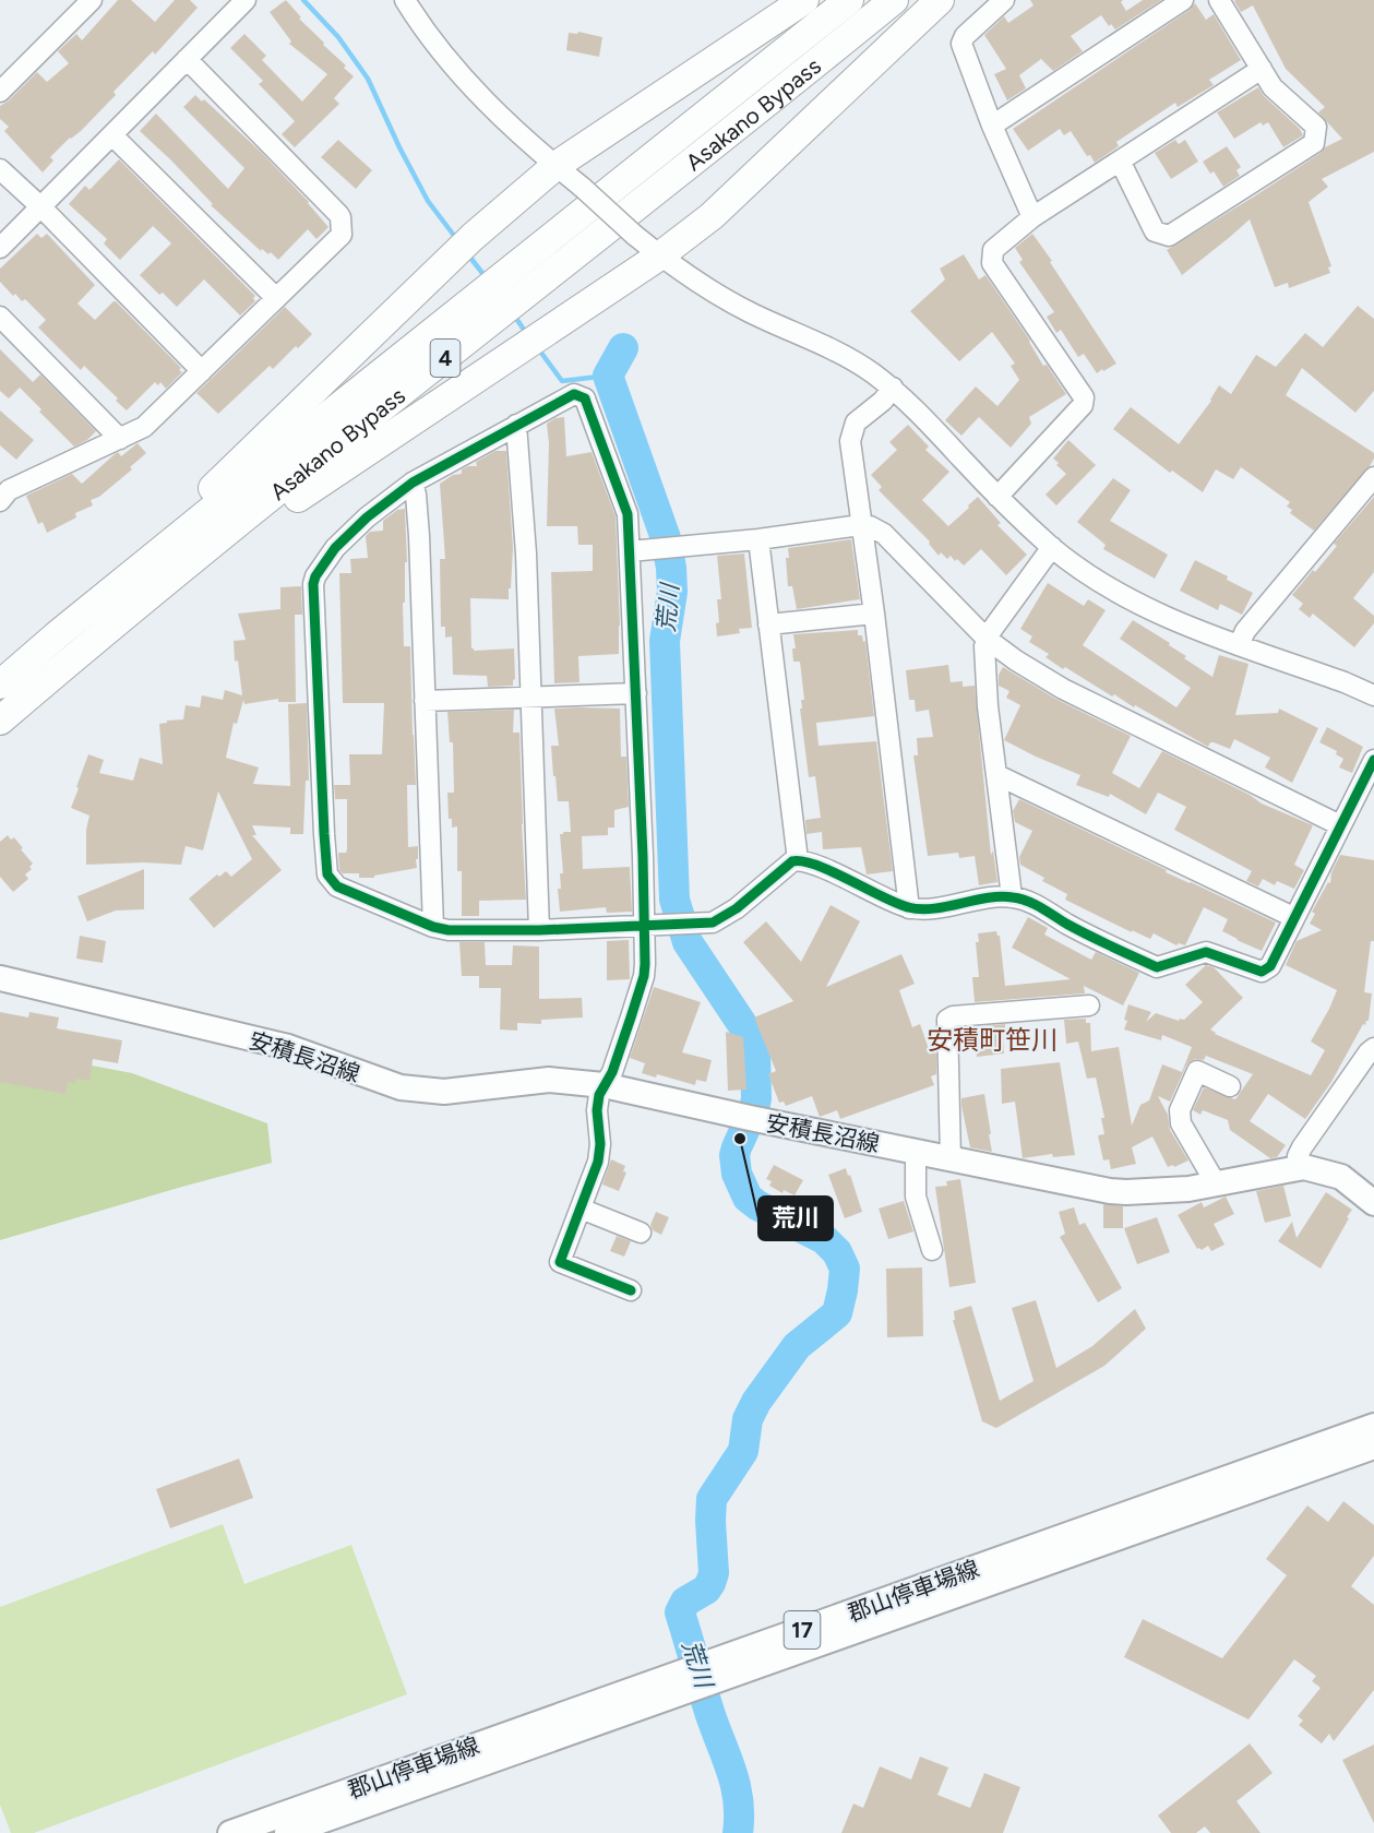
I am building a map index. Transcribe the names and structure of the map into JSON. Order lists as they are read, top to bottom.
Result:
{
  "streets": {
    "highway": ["Asakano Bypass", "4"],
    "main road": ["安積長沼線", "郡山停車場線", "17"]
  },
  "districts": ["安積町笹川"],
  "water": ["荒川"],
  "places": ["荒川"]
}
